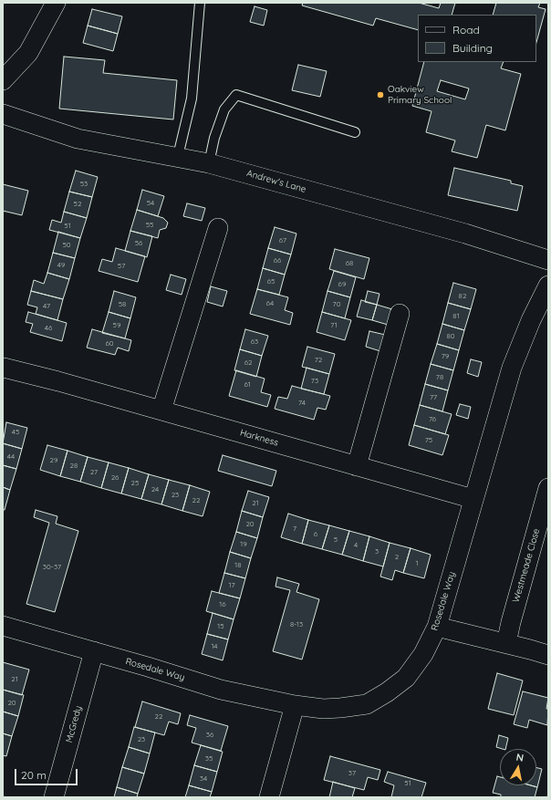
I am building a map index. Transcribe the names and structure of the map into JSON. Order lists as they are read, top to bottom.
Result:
{
  "streets": {
    "street": [
      "Andrew's Lane",
      "Harkness",
      "Westmeade Close",
      "Rosedale Way",
      "McGredy"
    ]
  },
  "crossings": [
    ["Harkness", "Rosedale Way"],
    ["Rosedale Way", "McGredy"]
  ],
  "places": ["Oakview Primary School"],
  "house_numbers": [
    "53",
    "54",
    "52",
    "55",
    "51",
    "67",
    "56",
    "50",
    "66",
    "68",
    "49",
    "57",
    "65",
    "69",
    "82",
    "64",
    "58",
    "70",
    "47",
    "81",
    "59",
    "71",
    "46",
    "80",
    "63",
    "60",
    "79",
    "72",
    "62",
    "78",
    "73",
    "61",
    "77",
    "74",
    "76",
    "45",
    "75",
    "44",
    "29",
    "28",
    "27",
    "26",
    "25",
    "24",
    "23",
    "22",
    "21",
    "20",
    "7",
    "6",
    "5",
    "19",
    "4",
    "3",
    "2",
    "1",
    "18",
    "30-37",
    "17",
    "16",
    "8-13",
    "15",
    "14",
    "21",
    "20",
    "22",
    "36",
    "23",
    "35",
    "37",
    "34",
    "51"
  ],
  "legend": ["Road", "Building"],
  "scale_bar": "20 m",
  "north": "top"
}
